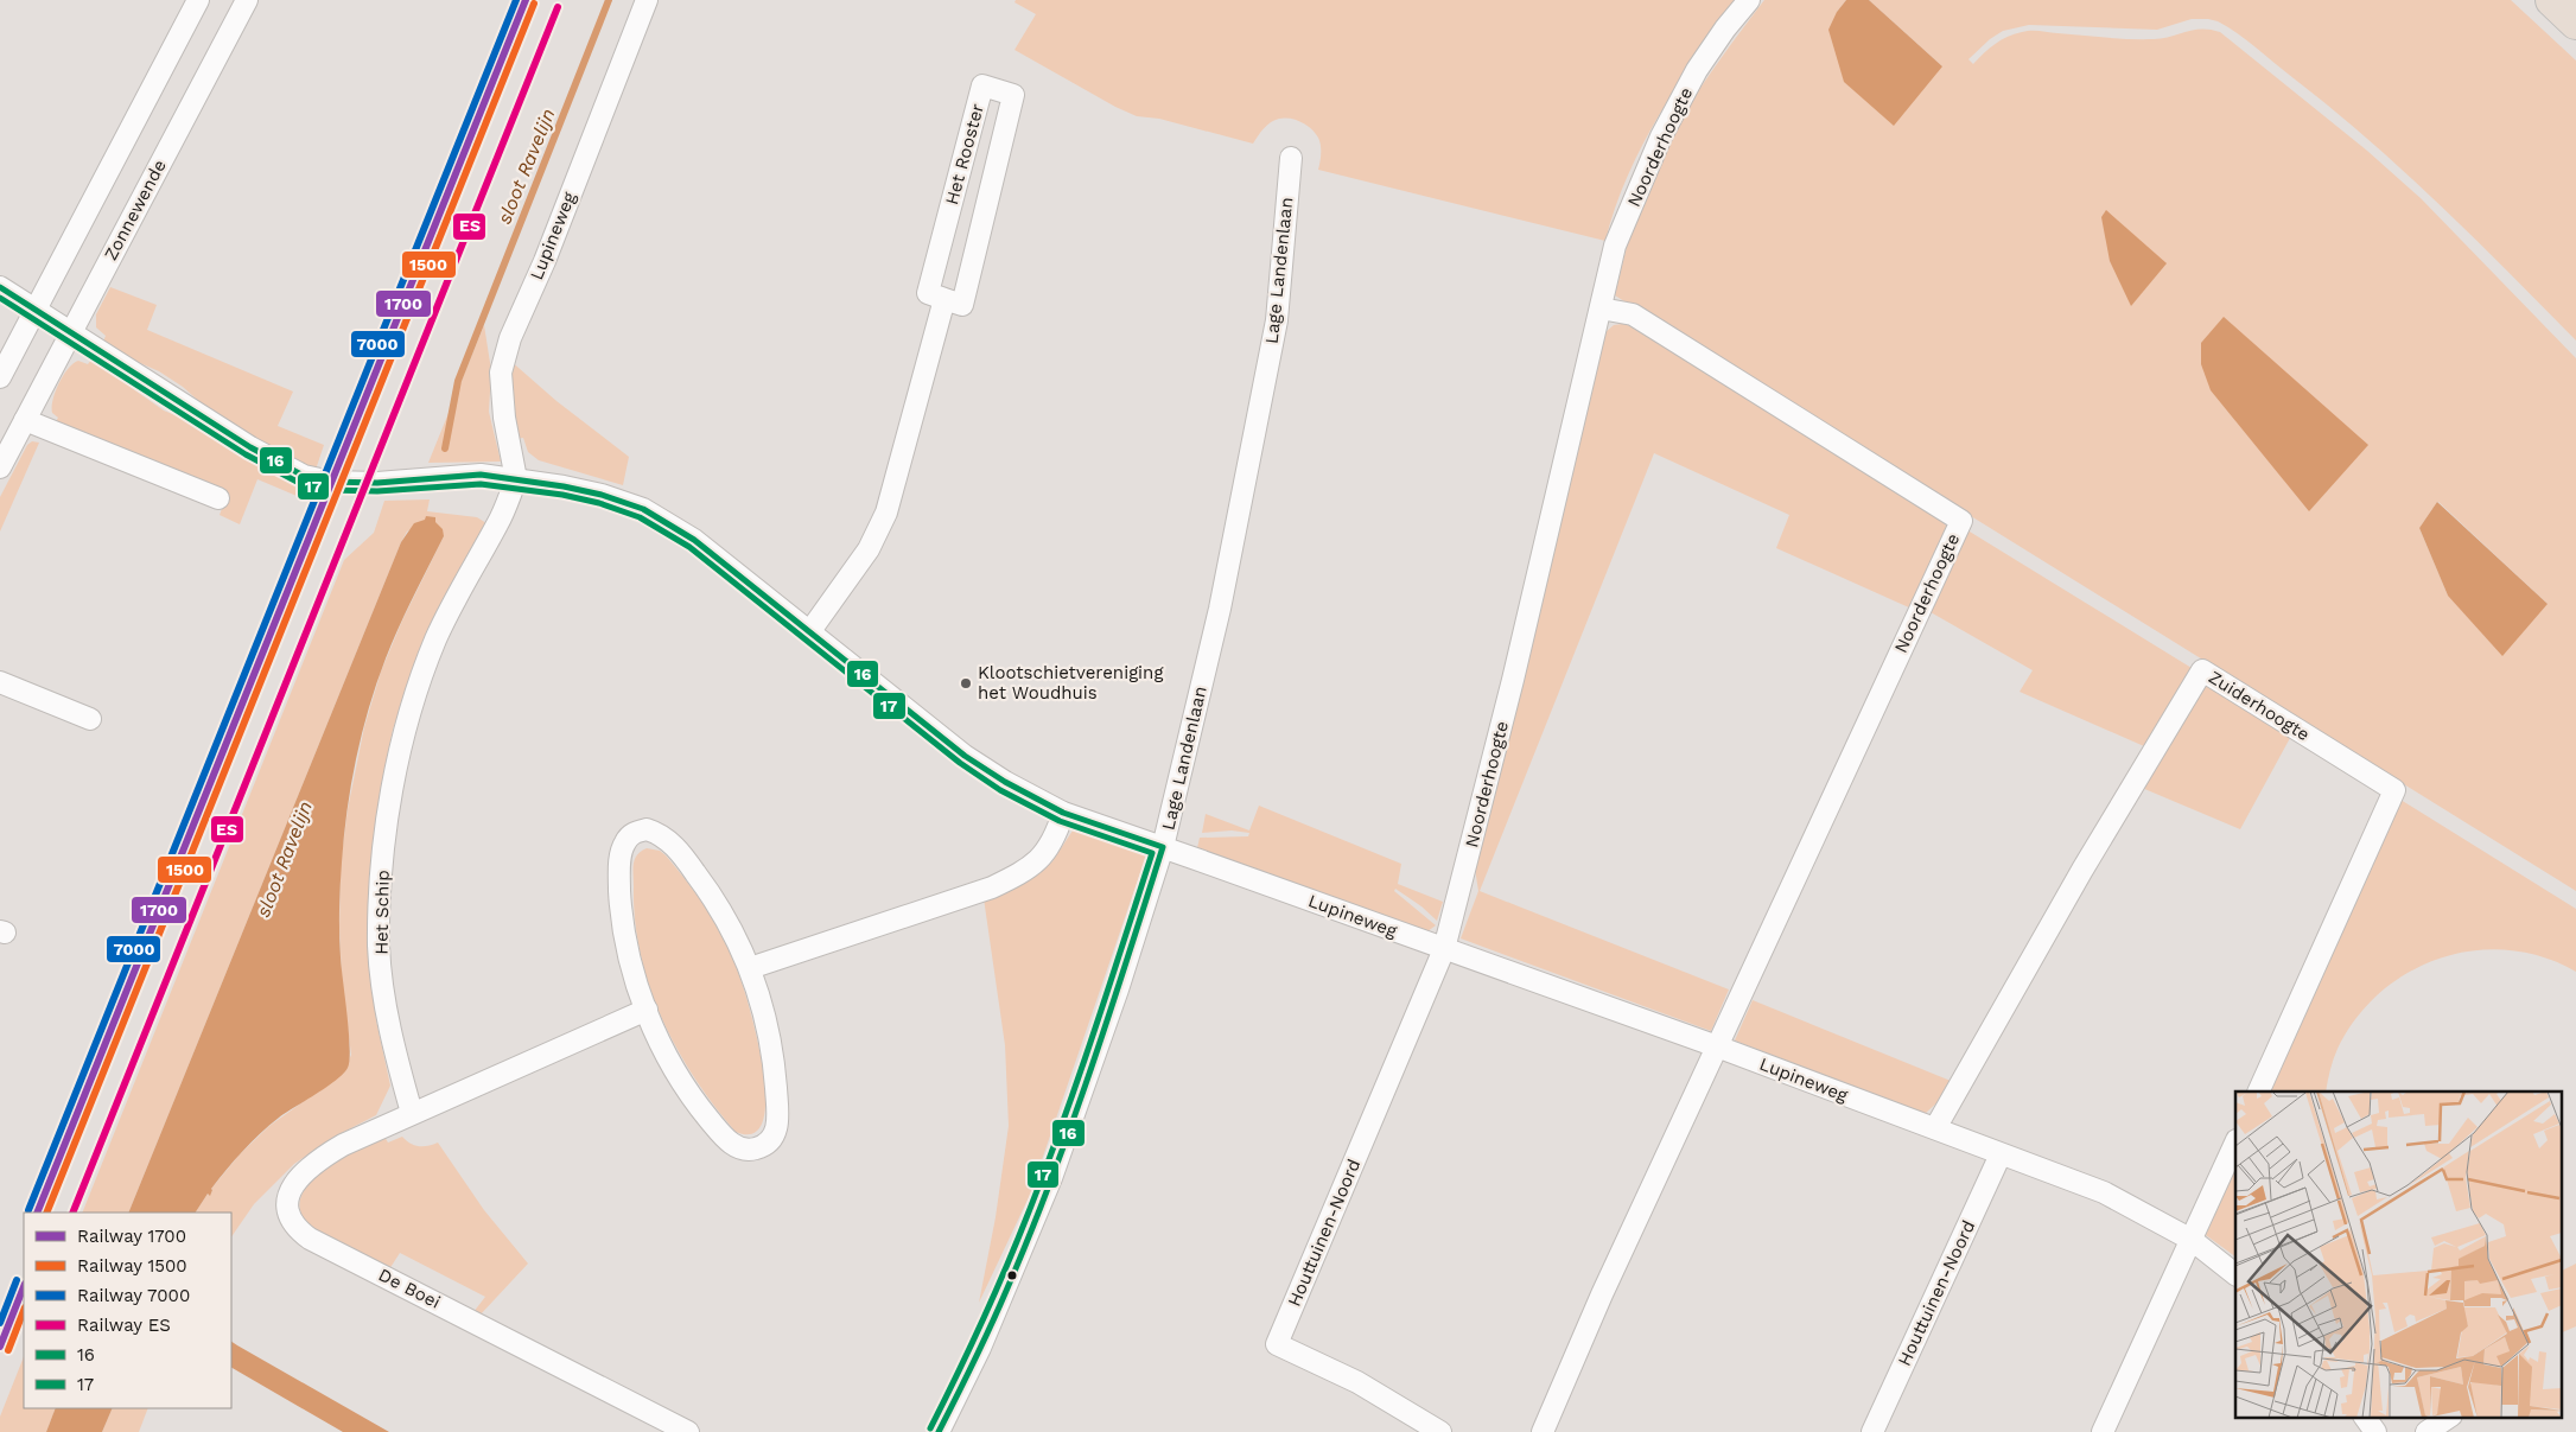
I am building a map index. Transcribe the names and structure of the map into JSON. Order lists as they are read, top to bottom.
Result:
{
  "streets": {
    "street": [
      "Noorderhoogte",
      "Het Rooster",
      "Zonnewende",
      "Lupineweg",
      "Lage Landenlaan",
      "Zuiderhoogte",
      "Het Schip",
      "Houttuinen-Noord",
      "De Boei"
    ]
  },
  "crossings": [
    ["Noorderhoogte", "Lupineweg"],
    ["Noorderhoogte", "Houttuinen-Noord"],
    ["Zonnewende", "Lupineweg"],
    ["Lupineweg", "Lage Landenlaan"],
    ["Lupineweg", "Zuiderhoogte"],
    ["Lupineweg", "Het Schip"],
    ["Lupineweg", "Houttuinen-Noord"],
    ["Het Schip", "De Boei"]
  ],
  "water": ["sloot Ravelijn"],
  "places": ["Klootschietvereniging het Woudhuis"],
  "lines": [
    "rail line 1700",
    "rail line 7000",
    "rail line 1500",
    "rail line ES",
    "transit line 16",
    "transit line 17"
  ],
  "legend": [
    "Railway 1700",
    "Railway 1500",
    "Railway 7000",
    "Railway ES",
    "16",
    "17"
  ]
}
